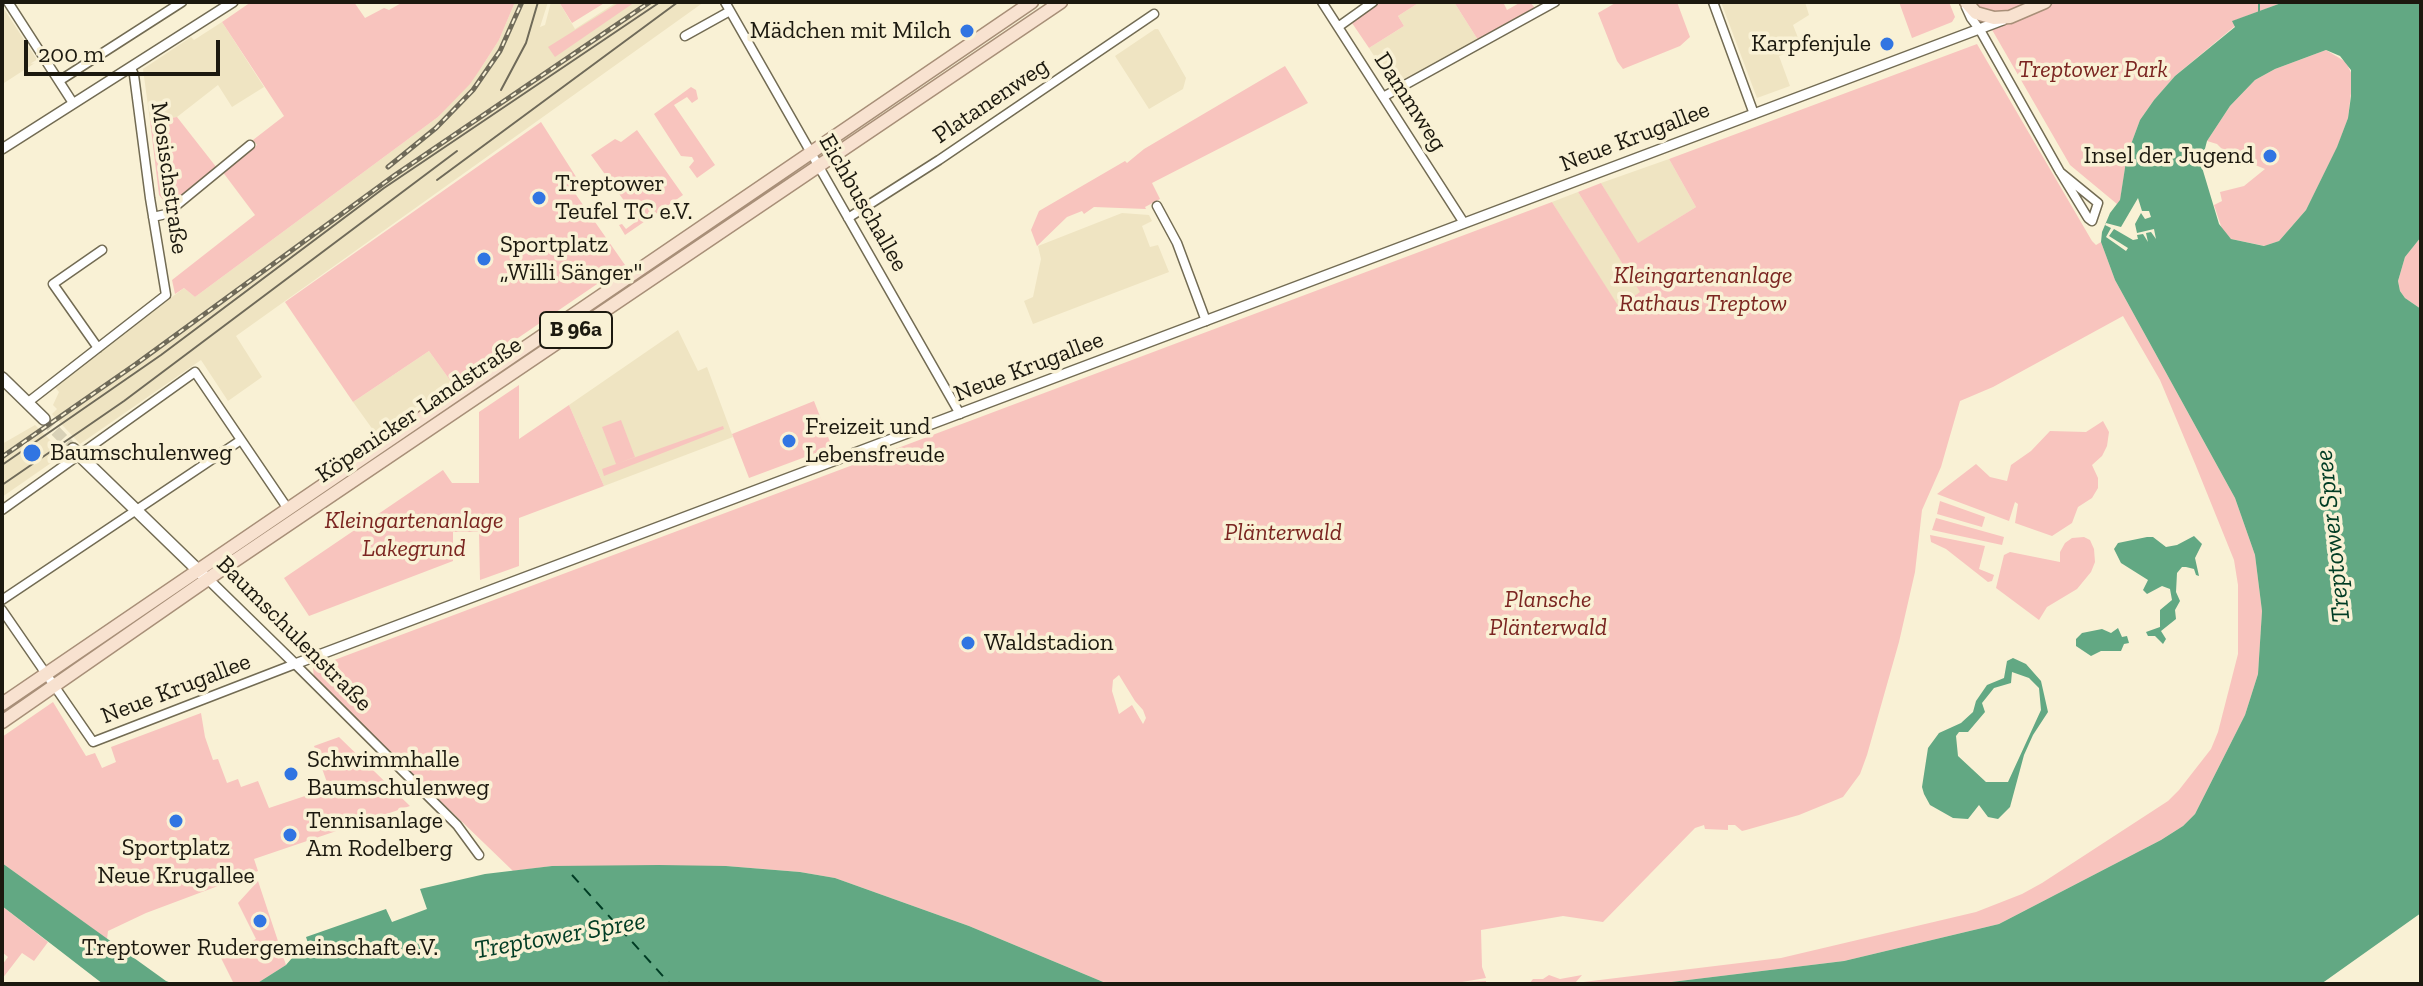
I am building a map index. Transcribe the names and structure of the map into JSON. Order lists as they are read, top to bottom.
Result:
{
  "streets": {
    "main road": ["B 96a", "Köpenicker Landstraße", "Baumschulenstraße"],
    "street": [
      "Platanenweg",
      "Dammweg",
      "Neue Krugallee",
      "Mosischstraße",
      "Eichbuschallee"
    ]
  },
  "crossings": [
    ["Platanenweg", "Eichbuschallee"],
    ["Dammweg", "Neue Krugallee"],
    ["Neue Krugallee", "Eichbuschallee"],
    ["Neue Krugallee", "Köpenicker Landstraße"],
    ["Neue Krugallee", "Baumschulenstraße"],
    ["Eichbuschallee", "Köpenicker Landstraße"],
    ["Köpenicker Landstraße", "Baumschulenstraße"]
  ],
  "water": ["Treptower Spree"],
  "parks": [
    "Treptower Park",
    "Kleingartenanlage Rathaus Treptow",
    "Kleingartenanlage Lakegrund",
    "Plänterwald",
    "Plansche Plänterwald"
  ],
  "places": [
    "Mädchen mit Milch",
    "Karpfenjule",
    "Insel der Jugend",
    "Treptower Teufel TC e.V.",
    "Sportplatz „Willi Sänger\"",
    "Freizeit und Lebensfreude",
    "Baumschulenweg",
    "Waldstadion",
    "Schwimmhalle Baumschulenweg",
    "Sportplatz Neue Krugallee",
    "Tennisanlage Am Rodelberg",
    "Treptower Rudergemeinschaft e.V."
  ],
  "scale_bar": "200 m"
}
